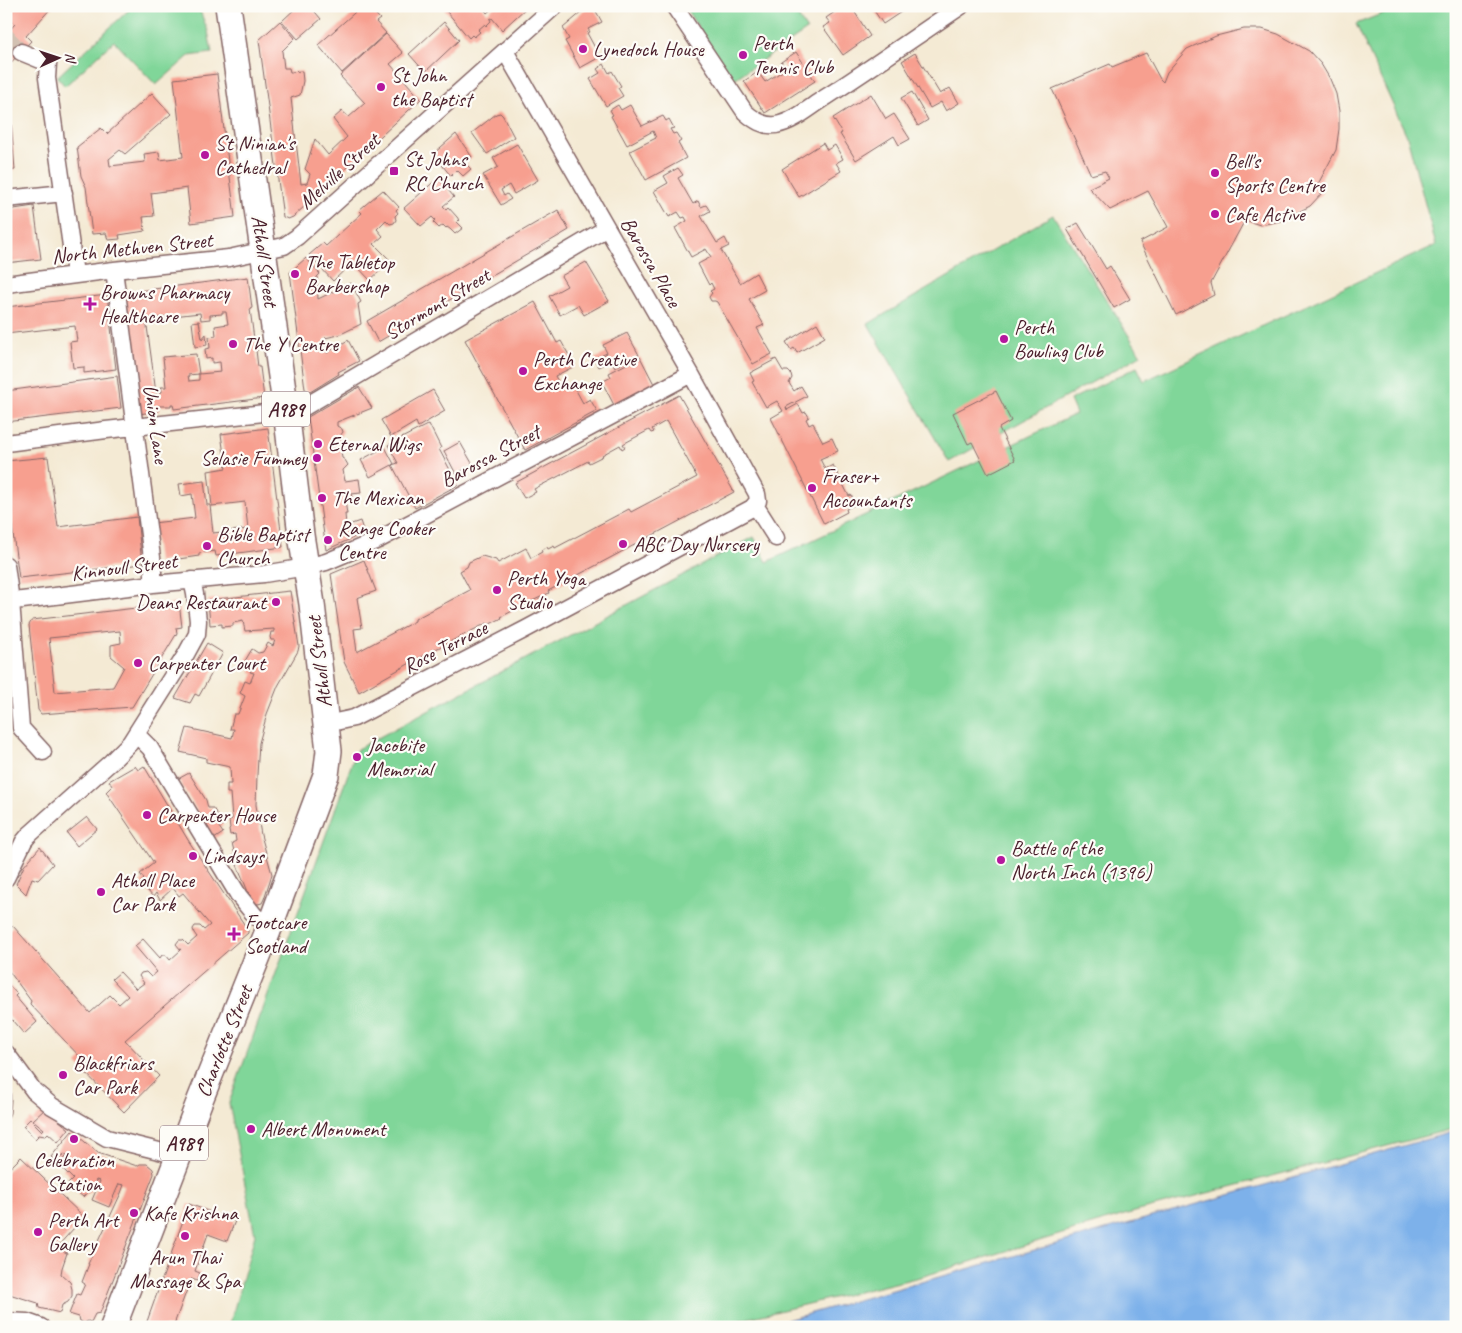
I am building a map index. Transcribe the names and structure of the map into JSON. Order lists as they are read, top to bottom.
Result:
{
  "streets": {
    "main road": ["Atholl Street", "A989", "Charlotte Street"],
    "street": [
      "Melville Street",
      "North Methven Street",
      "Barossa Place",
      "Stormont Street",
      "Union Lane",
      "Barossa Street",
      "Kinnoull Street",
      "Rose Terrace"
    ]
  },
  "crossings": [
    ["Melville Street", "North Methven Street"],
    ["Melville Street", "Atholl Street"],
    ["Melville Street", "Barossa Place"],
    ["North Methven Street", "Atholl Street"],
    ["North Methven Street", "Union Lane"],
    ["Atholl Street", "Stormont Street"],
    ["Atholl Street", "Barossa Street"],
    ["Atholl Street", "Kinnoull Street"],
    ["Atholl Street", "Rose Terrace"],
    ["Atholl Street", "Charlotte Street"],
    ["Barossa Place", "Stormont Street"],
    ["Barossa Place", "Barossa Street"],
    ["Barossa Place", "Rose Terrace"],
    ["Stormont Street", "Union Lane"],
    ["Union Lane", "Kinnoull Street"],
    ["Barossa Street", "Kinnoull Street"],
    ["Rose Terrace", "Charlotte Street"]
  ],
  "places": {
    "other": [
      "Lynedoch House",
      "Perth Tennis Club",
      "St John the Baptist",
      "St Ninian's Cathedral",
      "Bell's Sports Centre",
      "Cafe Active",
      "The Tabletop Barbershop",
      "Perth Bowling Club",
      "The Y Centre",
      "Perth Creative Exchange",
      "Eternal Wigs",
      "Selasie Fummey",
      "Fraser+ Accountants",
      "The Mexican",
      "Range Cooker Centre",
      "ABC Day Nursery",
      "Bible Baptist Church",
      "Perth Yoga Studio",
      "Deans Restaurant",
      "Carpenter Court",
      "Jacobite Memorial",
      "Carpenter House",
      "Lindsays",
      "Battle of the North Inch (1396)",
      "Atholl Place Car Park",
      "Blackfriars Car Park",
      "Albert Monument",
      "Celebration Station",
      "Kafe Krishna",
      "Perth Art Gallery",
      "Arun Thai Massage & Spa"
    ],
    "transit": ["St Johns RC Church"],
    "health": ["Browns Pharmacy Healthcare", "Footcare Scotland"]
  },
  "north": "right"
}
